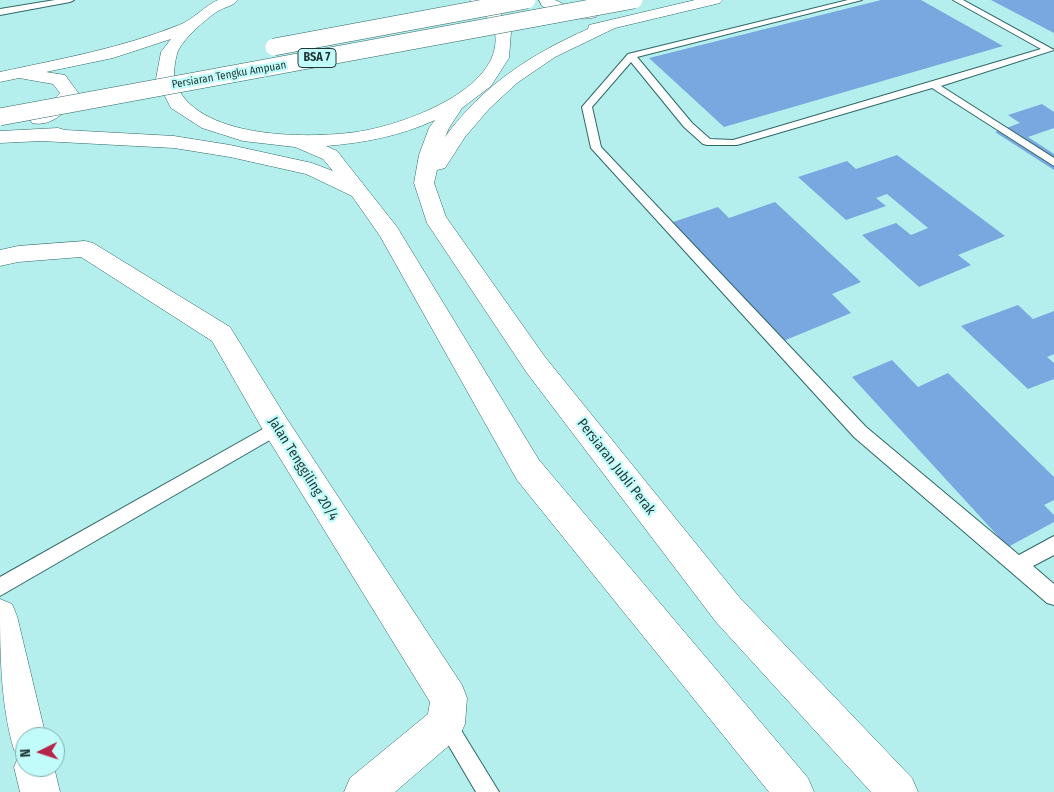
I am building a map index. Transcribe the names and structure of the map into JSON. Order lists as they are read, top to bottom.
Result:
{
  "streets": {
    "main road": [
      "BSA 7",
      "Persiaran Tengku Ampuan",
      "Persiaran Jubli Perak",
      "Jalan Tenggiling 20/4"
    ]
  },
  "north": "left"
}
